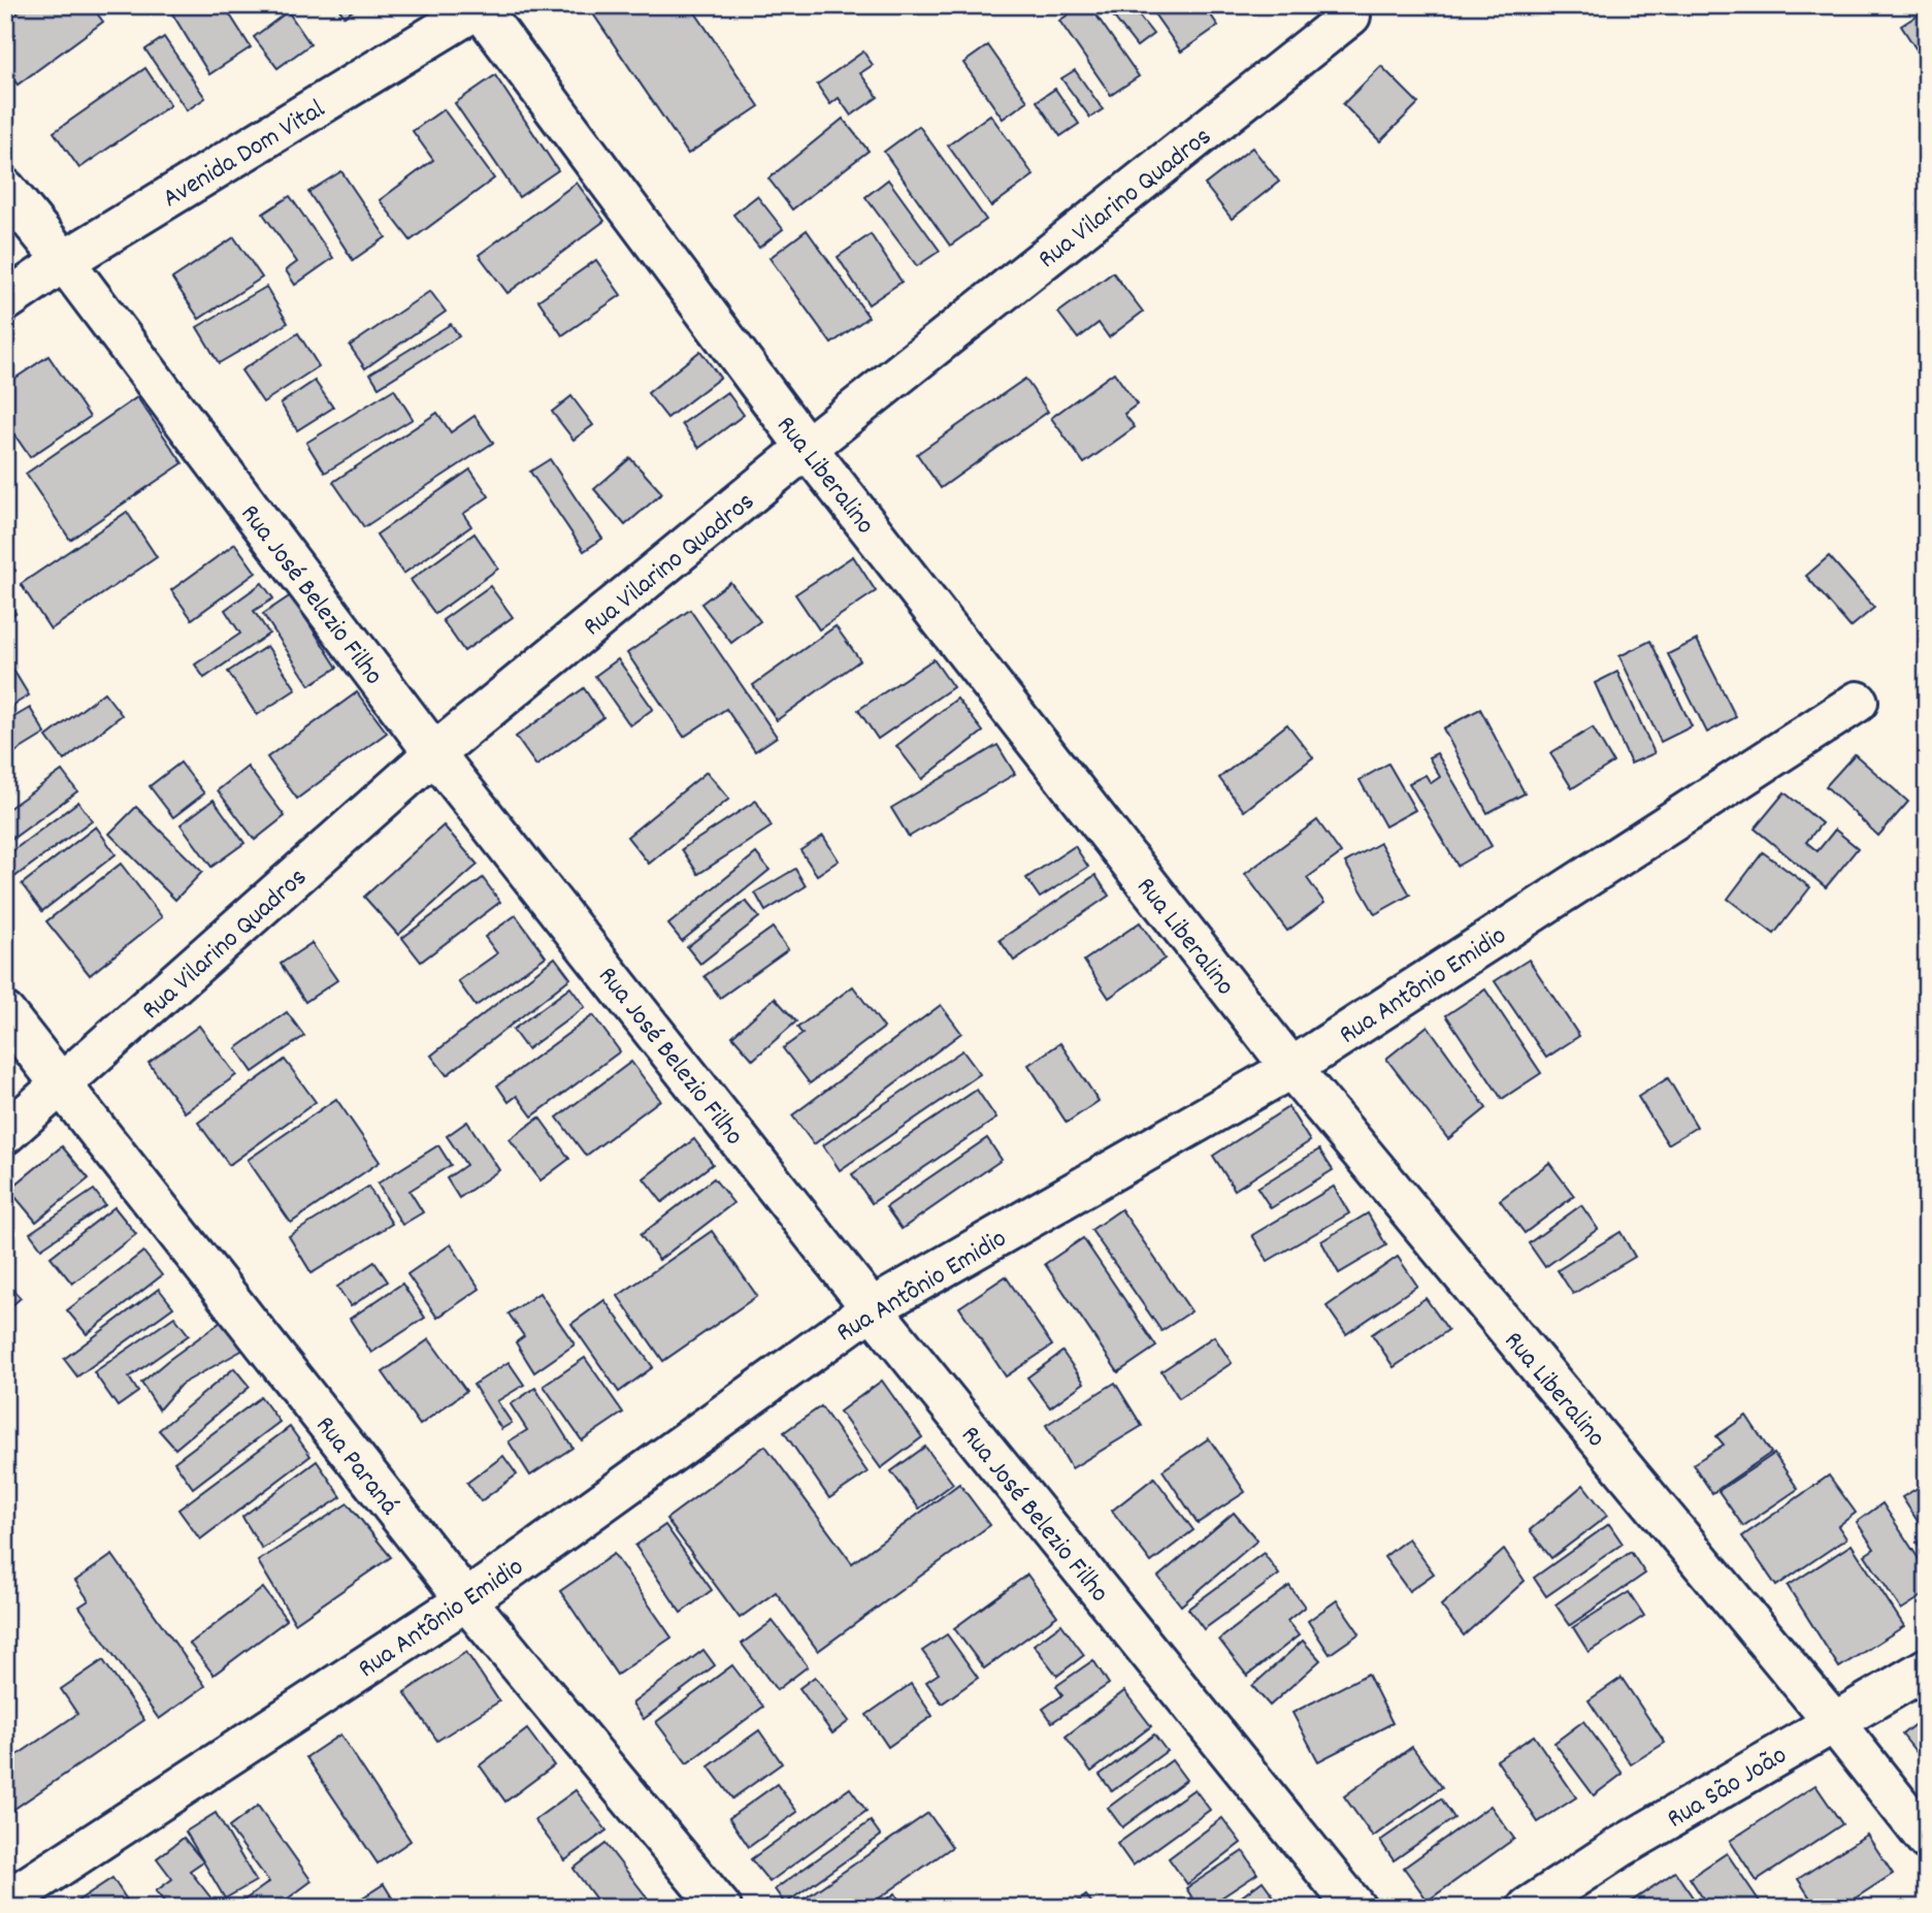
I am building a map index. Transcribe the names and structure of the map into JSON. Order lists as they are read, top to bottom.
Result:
{
  "streets": {
    "street": [
      "Avenida Dom Vital",
      "Rua Vilarino Quadros",
      "Rua Liberalino",
      "Rua José Belezio Filho",
      "Rua Antônio Emidio",
      "Rua Paraná",
      "Rua São João"
    ]
  },
  "crossings": [
    ["Avenida Dom Vital", "Rua Liberalino"],
    ["Avenida Dom Vital", "Rua José Belezio Filho"],
    ["Rua Vilarino Quadros", "Rua Liberalino"],
    ["Rua Vilarino Quadros", "Rua José Belezio Filho"],
    ["Rua Vilarino Quadros", "Rua Paraná"],
    ["Rua Liberalino", "Rua Antônio Emidio"],
    ["Rua Liberalino", "Rua São João"],
    ["Rua José Belezio Filho", "Rua Antônio Emidio"],
    ["Rua Antônio Emidio", "Rua Paraná"]
  ]
}
